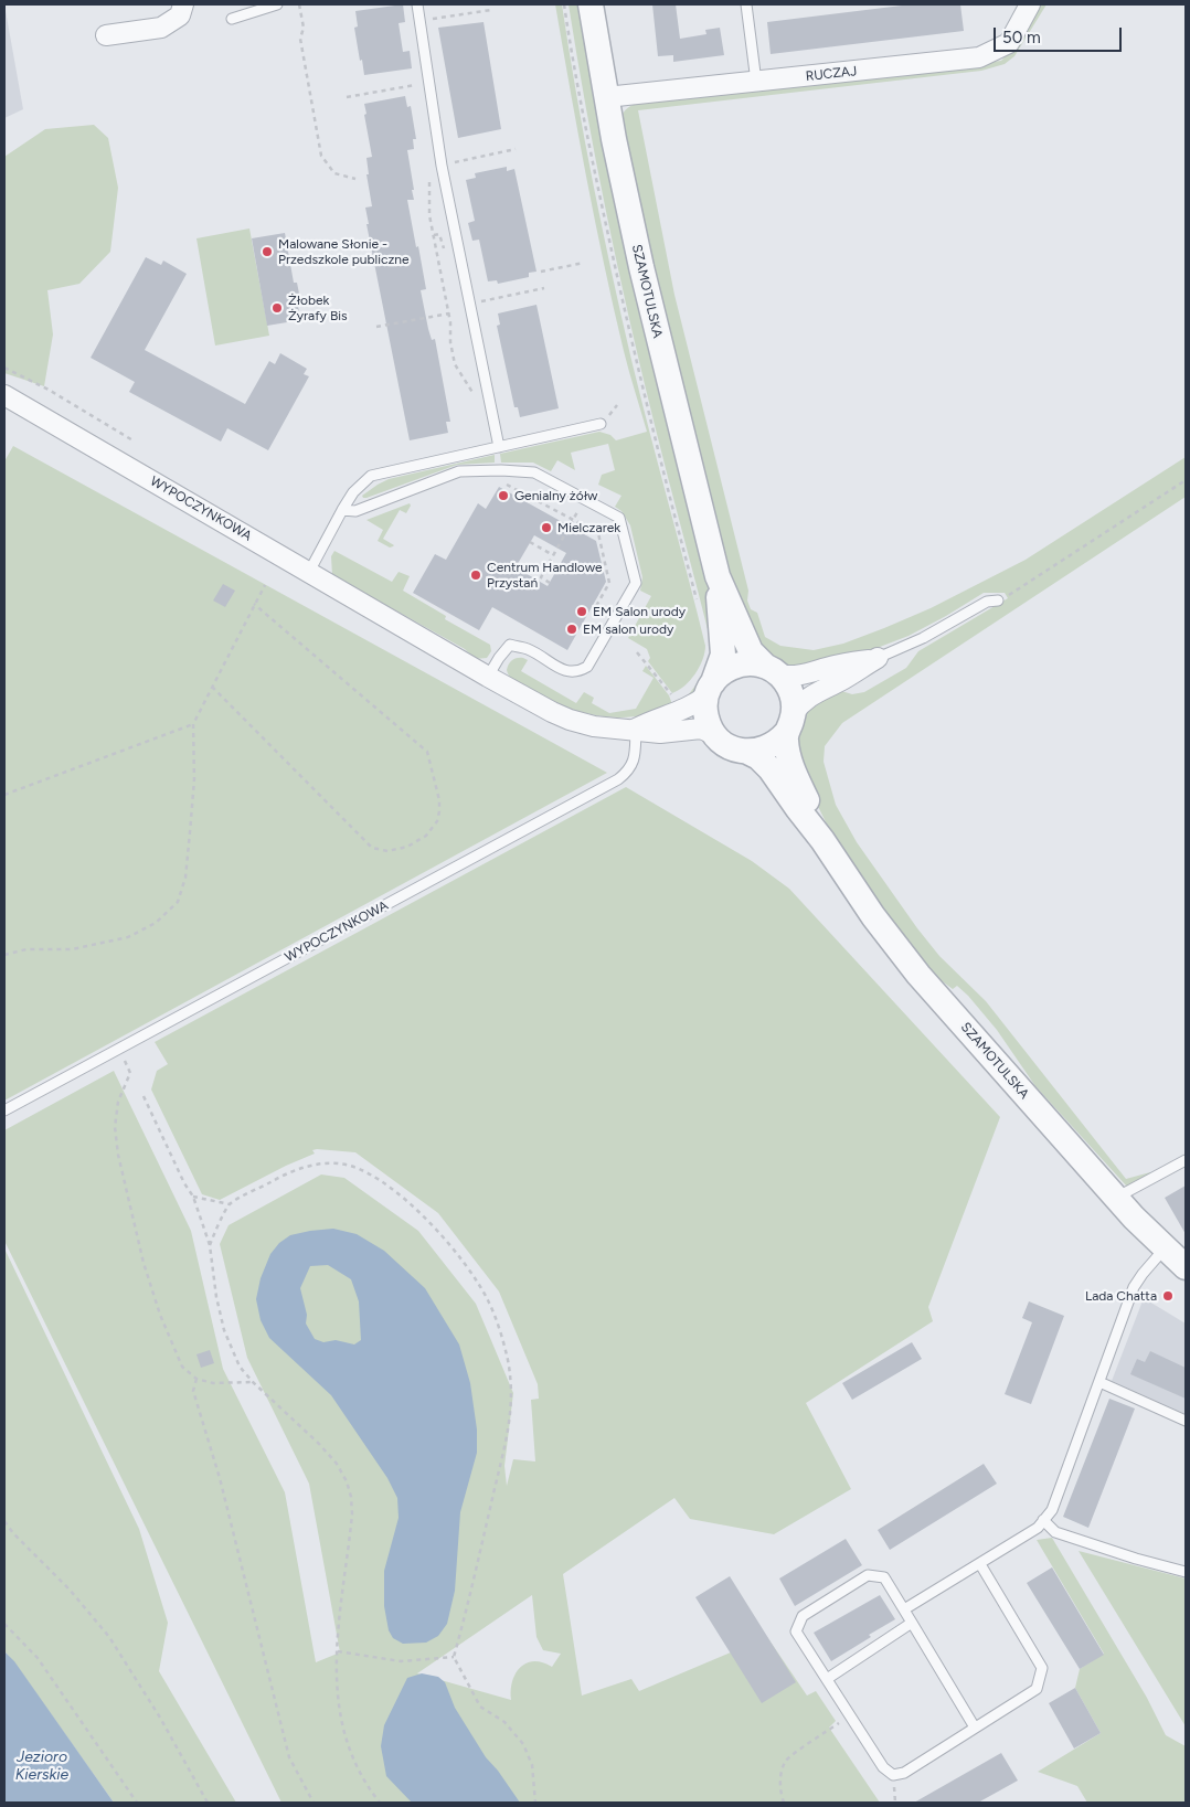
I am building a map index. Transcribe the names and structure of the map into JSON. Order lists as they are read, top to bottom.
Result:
{
  "streets": {
    "street": ["RUCZAJ", "SZAMOTULSKA", "WYPOCZYNKOWA"]
  },
  "crossings": [
    ["RUCZAJ", "SZAMOTULSKA"],
    ["SZAMOTULSKA", "WYPOCZYNKOWA"]
  ],
  "water": ["Jezioro Kierskie"],
  "places": [
    "Malowane Słonie - Przedszkole publiczne",
    "Żłobek Żyrafy Bis",
    "Genialny żółw",
    "Mielczarek",
    "Centrum Handlowe Przystań",
    "EM Salon urody",
    "EM salon urody",
    "Lada Chatta"
  ],
  "scale_bar": "50 m"
}
